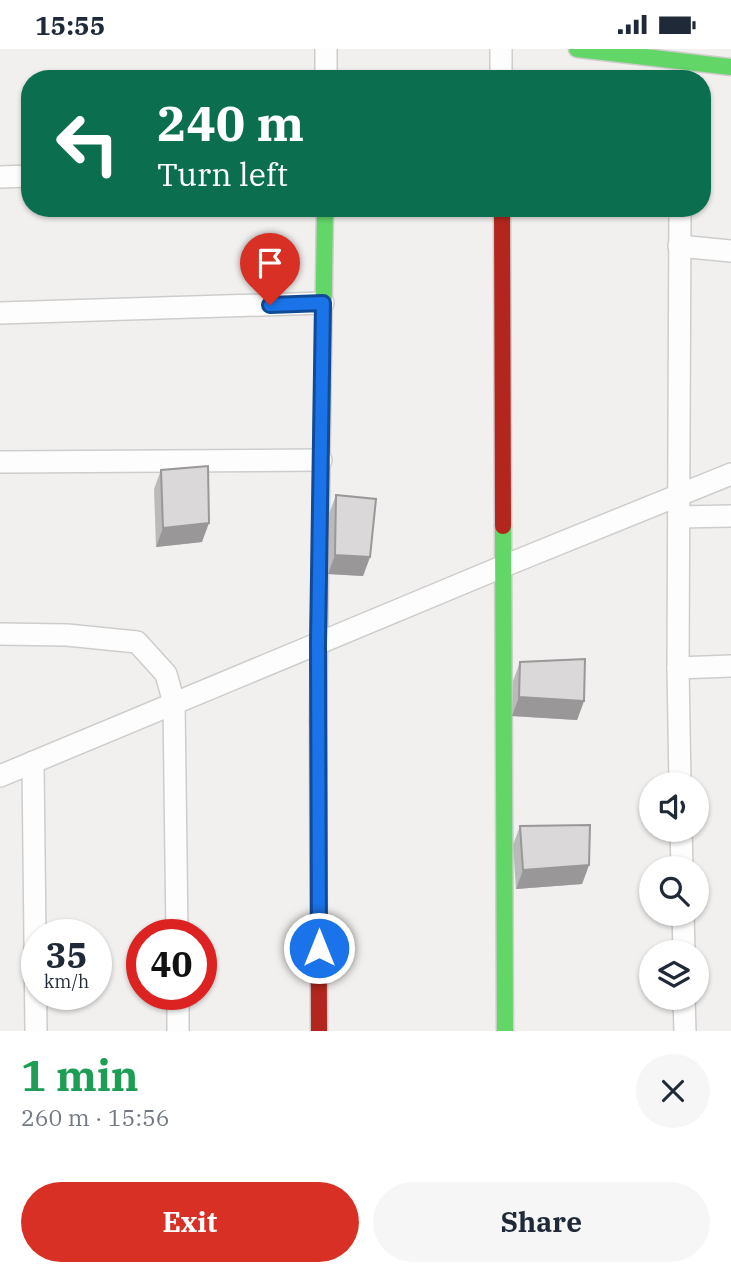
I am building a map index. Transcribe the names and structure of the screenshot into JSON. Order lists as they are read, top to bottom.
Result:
{
  "page": {
    "status": "15:55",
    "turn": ["240 m", "Turn left"],
    "speed": "35 km/h",
    "limit": "40",
    "heading": ["1 min", "260 m · 15:56"],
    "buttons": ["Exit", "Share"]
  }
}
